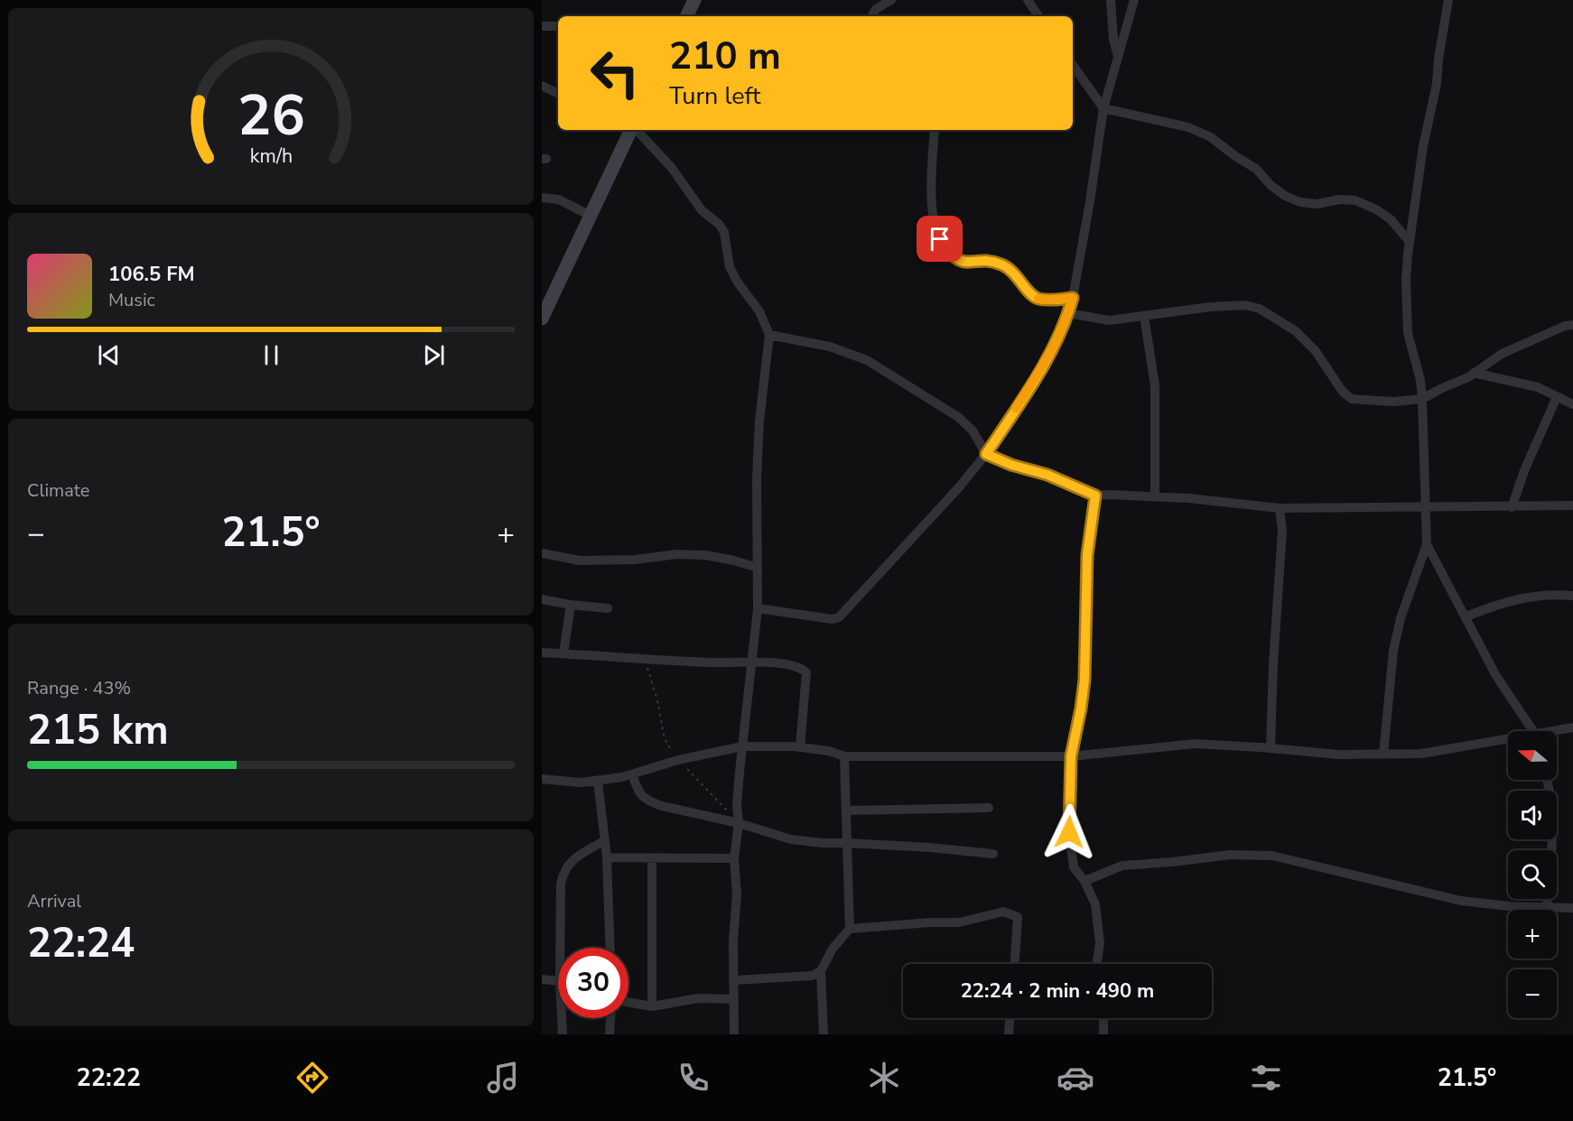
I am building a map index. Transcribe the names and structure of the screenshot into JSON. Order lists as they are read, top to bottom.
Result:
{
  "north": "left",
  "page": {
    "turn": ["210 m", "Turn left"],
    "song": ["106.5 FM", "Music"],
    "tile": [
      "Climate",
      ["Range · 43%", "215 km"],
      ["Arrival", "22:24"]
    ],
    "heat": ["−", "21.5°", "+"],
    "map_buttons": ["+", "−"],
    "limit": "30",
    "trip": "22:24 · 2 min · 490 m",
    "tabs": ["22:22", "21.5°"],
    "gauge": ["26", "km/h"]
  }
}
